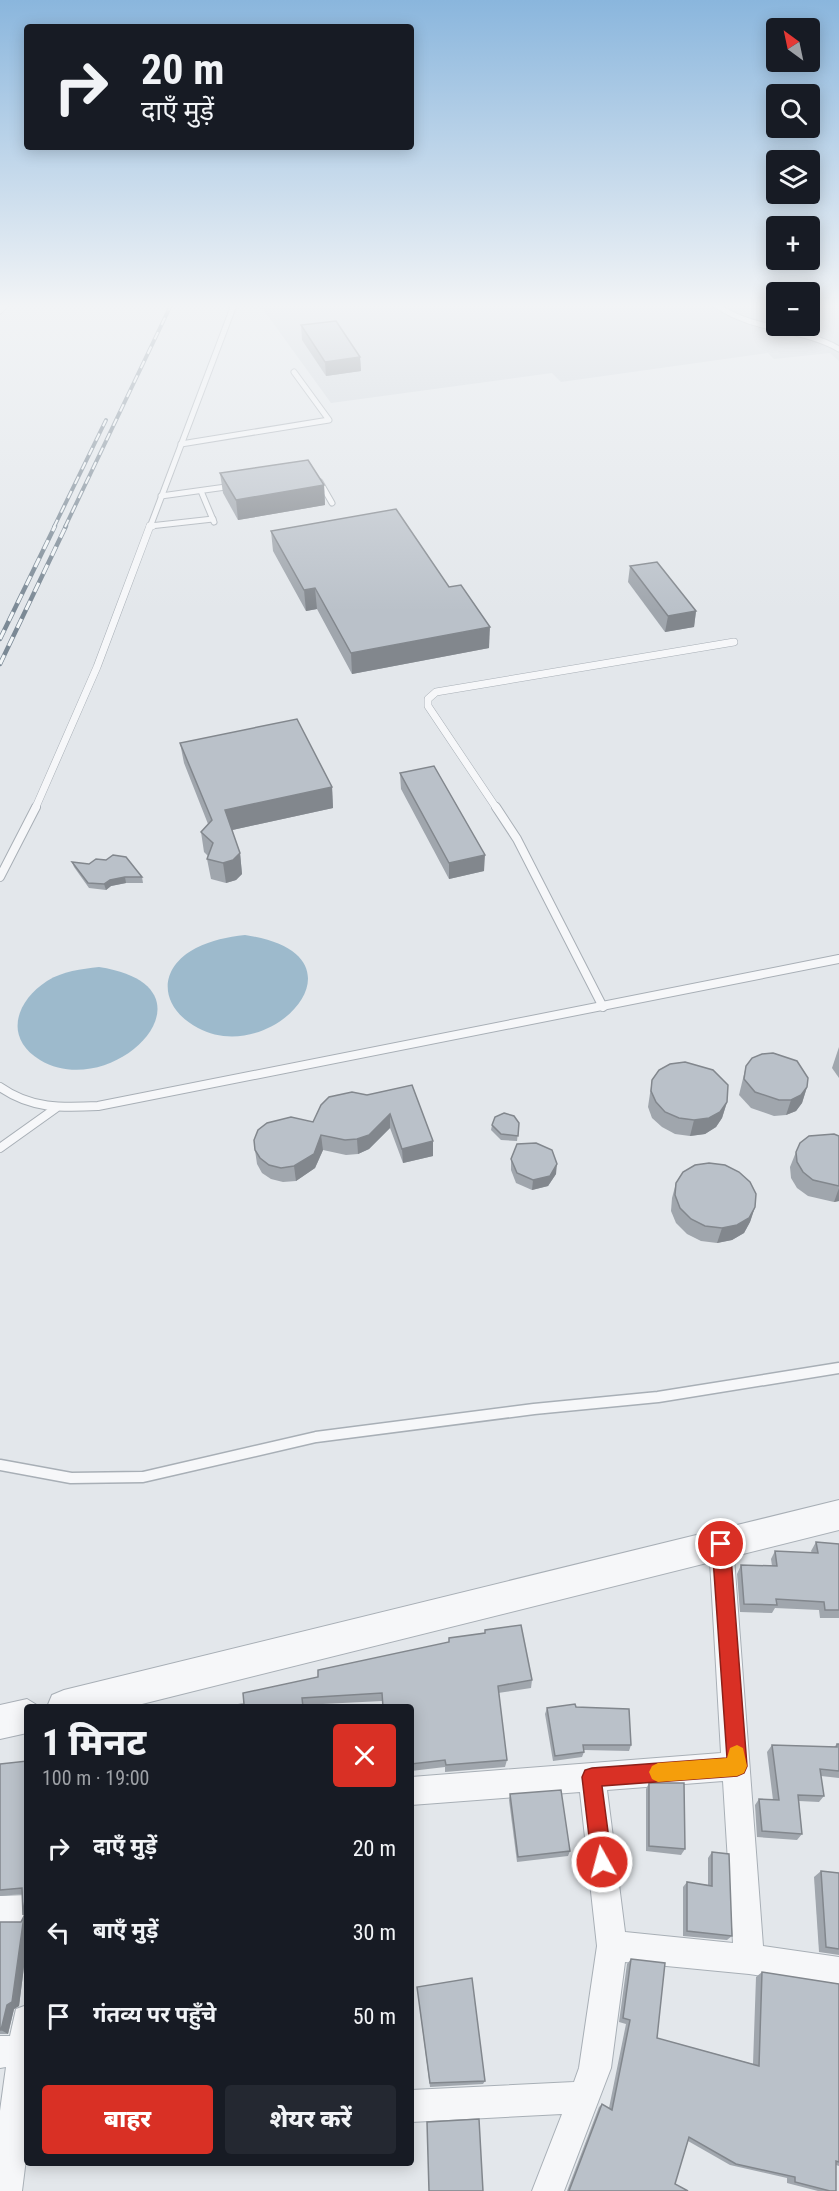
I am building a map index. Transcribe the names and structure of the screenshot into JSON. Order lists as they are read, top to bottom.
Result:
{
  "north": "top left",
  "page": {
    "map_buttons": ["+", "−"],
    "turn": ["20 m", "दाएँ मुड़ें"],
    "heading": ["1 मिनट", "100 m · 19:00"],
    "list": [
      {
        "name": "दाएँ मुड़ें",
        "value": "20 m"
      },
      {
        "name": "बाएँ मुड़ें",
        "value": "30 m"
      },
      {
        "name": "गंतव्य पर पहुँचे",
        "value": "50 m"
      }
    ],
    "buttons": ["बाहर", "शेयर करें"]
  }
}
